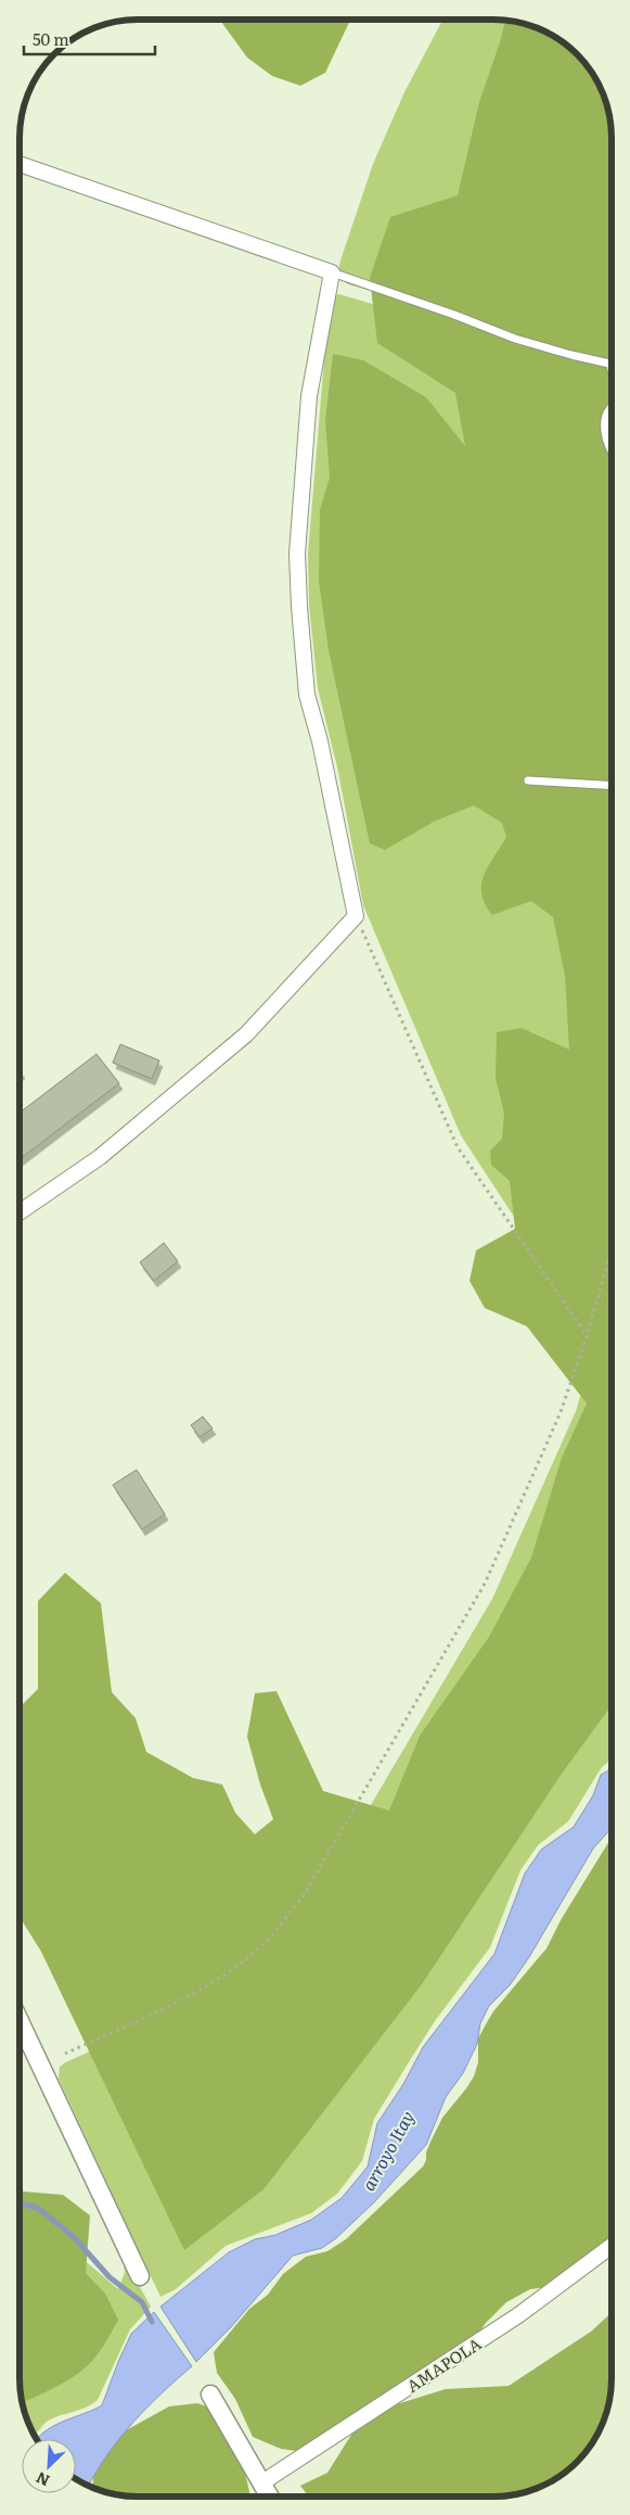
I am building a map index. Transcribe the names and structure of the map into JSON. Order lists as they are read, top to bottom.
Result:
{
  "streets": {
    "street": ["AMAPOLA"]
  },
  "water": ["arroyo Itay"],
  "scale_bar": "50 m",
  "north": "bottom left"
}
